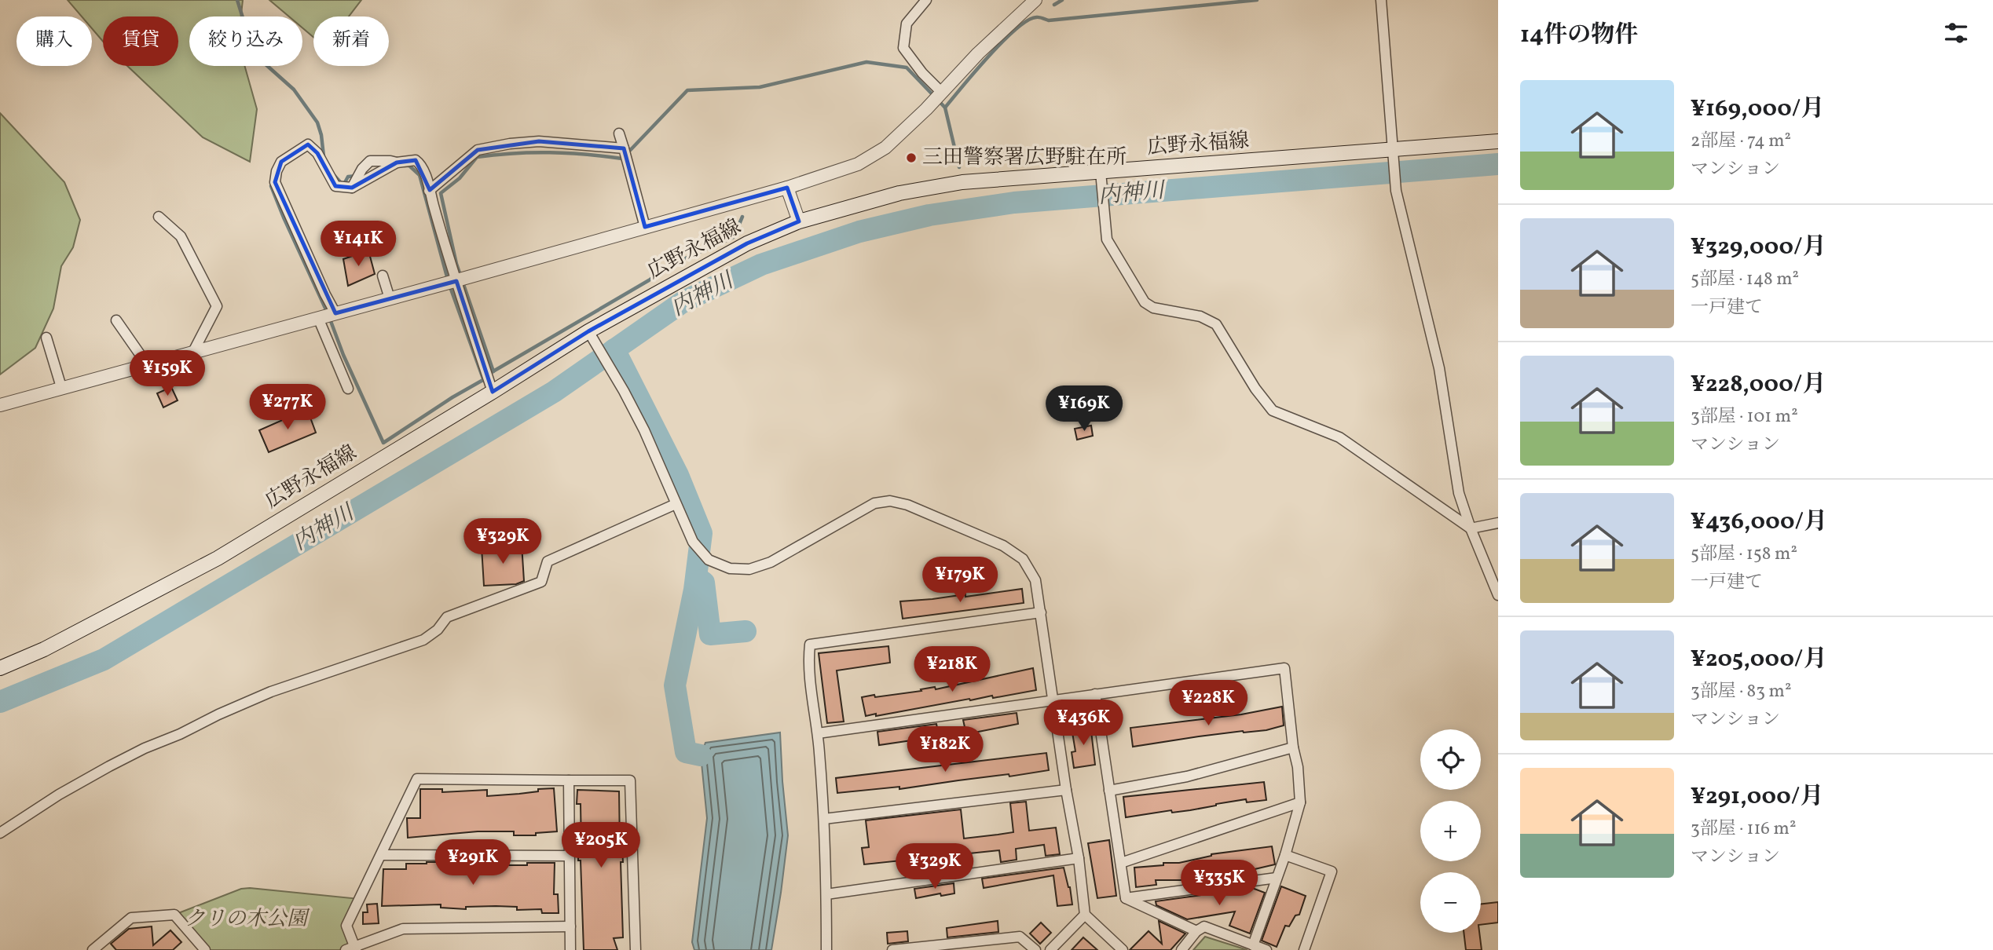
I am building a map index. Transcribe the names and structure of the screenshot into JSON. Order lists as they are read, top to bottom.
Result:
{
  "streets": {
    "main road": ["広野永福線"]
  },
  "water": ["内神川"],
  "parks": ["クリの木公園"],
  "places": ["三田警察署広野駐在所"],
  "page": {
    "heading": "14件の物件",
    "chip": [
      "購入",
      "賃貸",
      "絞り込み",
      "新着"
    ],
    "list": [
      {
        "name": "¥169,000/月",
        "note": "2部屋 · 74 m² · マンション"
      },
      {
        "name": "¥329,000/月",
        "note": "5部屋 · 148 m² · 一戸建て"
      },
      {
        "name": "¥228,000/月",
        "note": "3部屋 · 101 m² · マンション"
      },
      {
        "name": "¥436,000/月",
        "note": "5部屋 · 158 m² · 一戸建て"
      },
      {
        "name": "¥205,000/月",
        "note": "3部屋 · 83 m² · マンション"
      },
      {
        "name": "¥291,000/月",
        "note": "3部屋 · 116 m² · マンション"
      }
    ],
    "price": [
      "¥141K",
      "¥159K",
      "¥277K",
      "¥169K",
      "¥329K",
      "¥179K",
      "¥218K",
      "¥228K",
      "¥436K",
      "¥182K",
      "¥205K",
      "¥291K",
      "¥329K",
      "¥335K"
    ],
    "map_buttons": ["+", "−"]
  }
}
